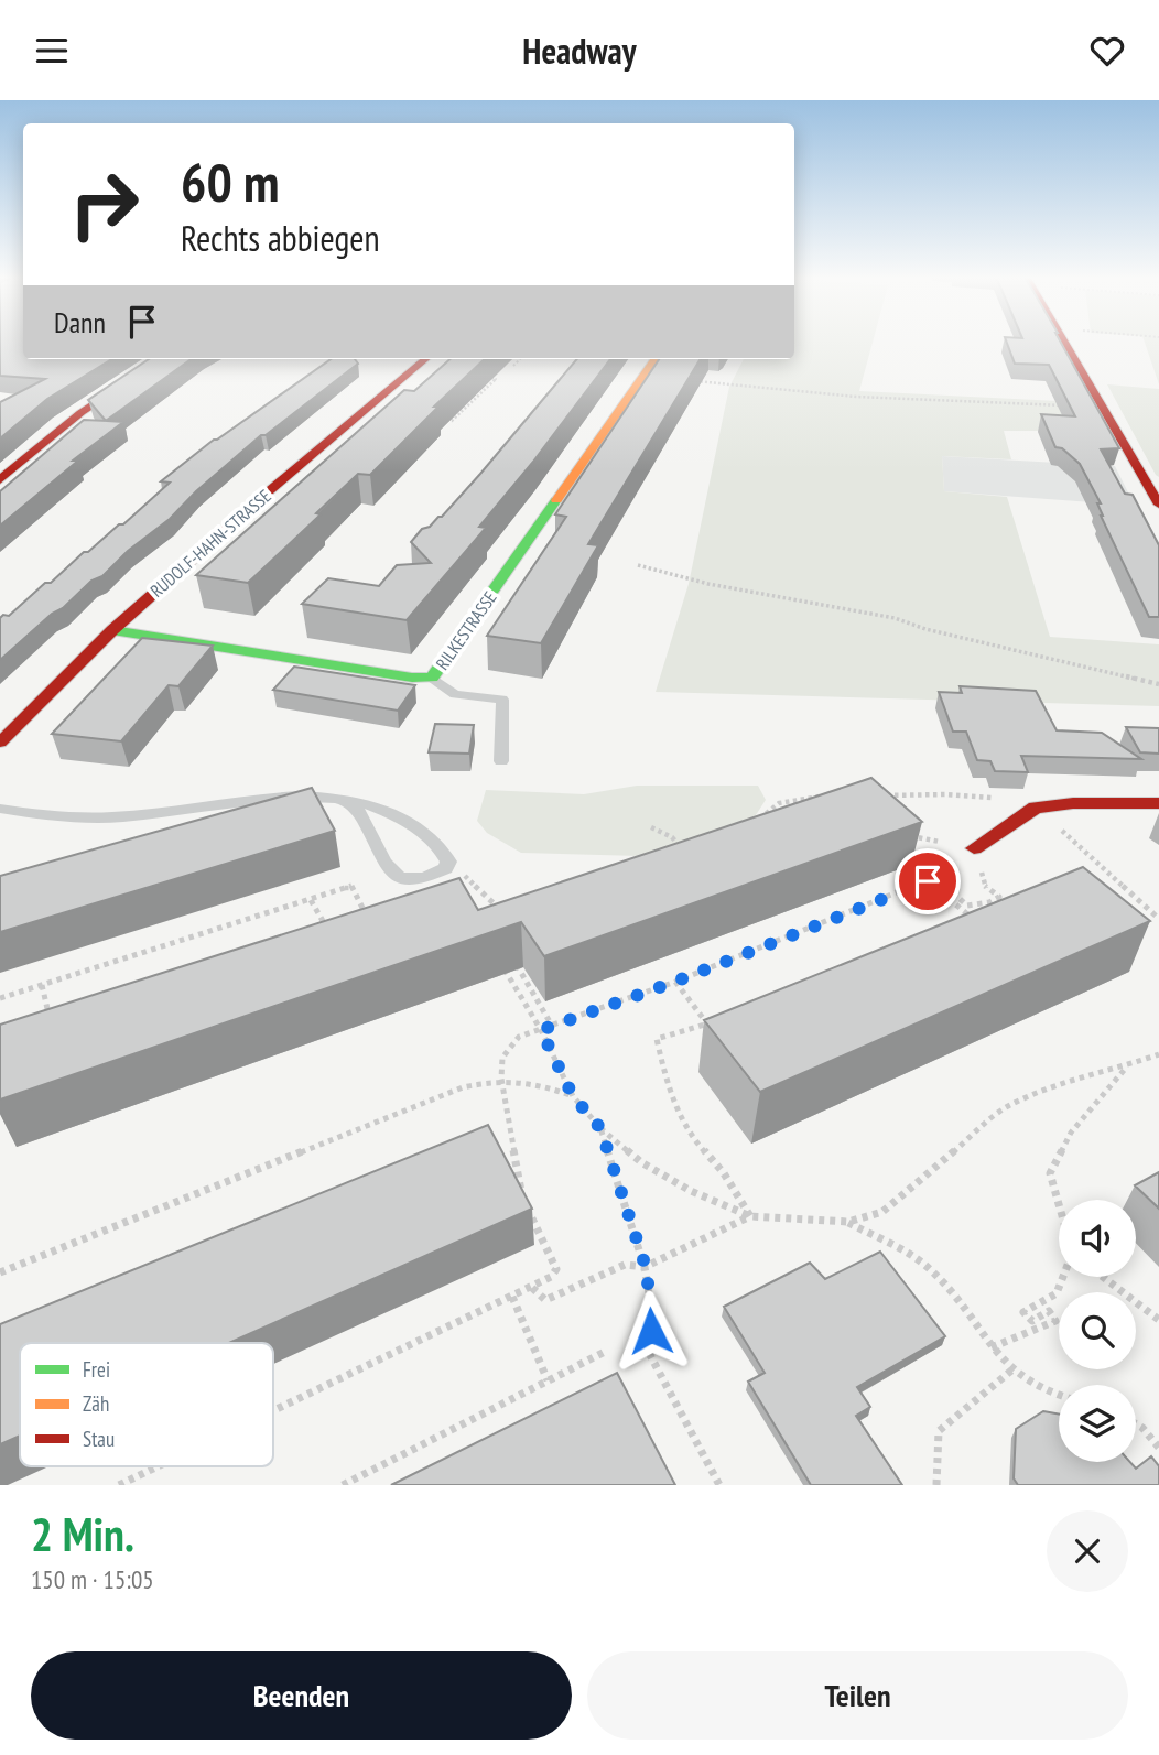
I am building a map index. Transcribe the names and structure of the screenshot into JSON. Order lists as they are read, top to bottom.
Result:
{
  "streets": {
    "street": ["RUDOLF-HAHN-STRASSE", "RILKESTRASSE"]
  },
  "crossings": [
    ["RUDOLF-HAHN-STRASSE", "RILKESTRASSE"]
  ],
  "legend": ["Frei", "Zäh", "Stau"],
  "page": {
    "header": "Headway",
    "turn": ["60 m", "Rechts abbiegen"],
    "then": "Dann",
    "heading": ["2 Min.", "150 m · 15:05"],
    "buttons": ["Beenden", "Teilen"]
  }
}
